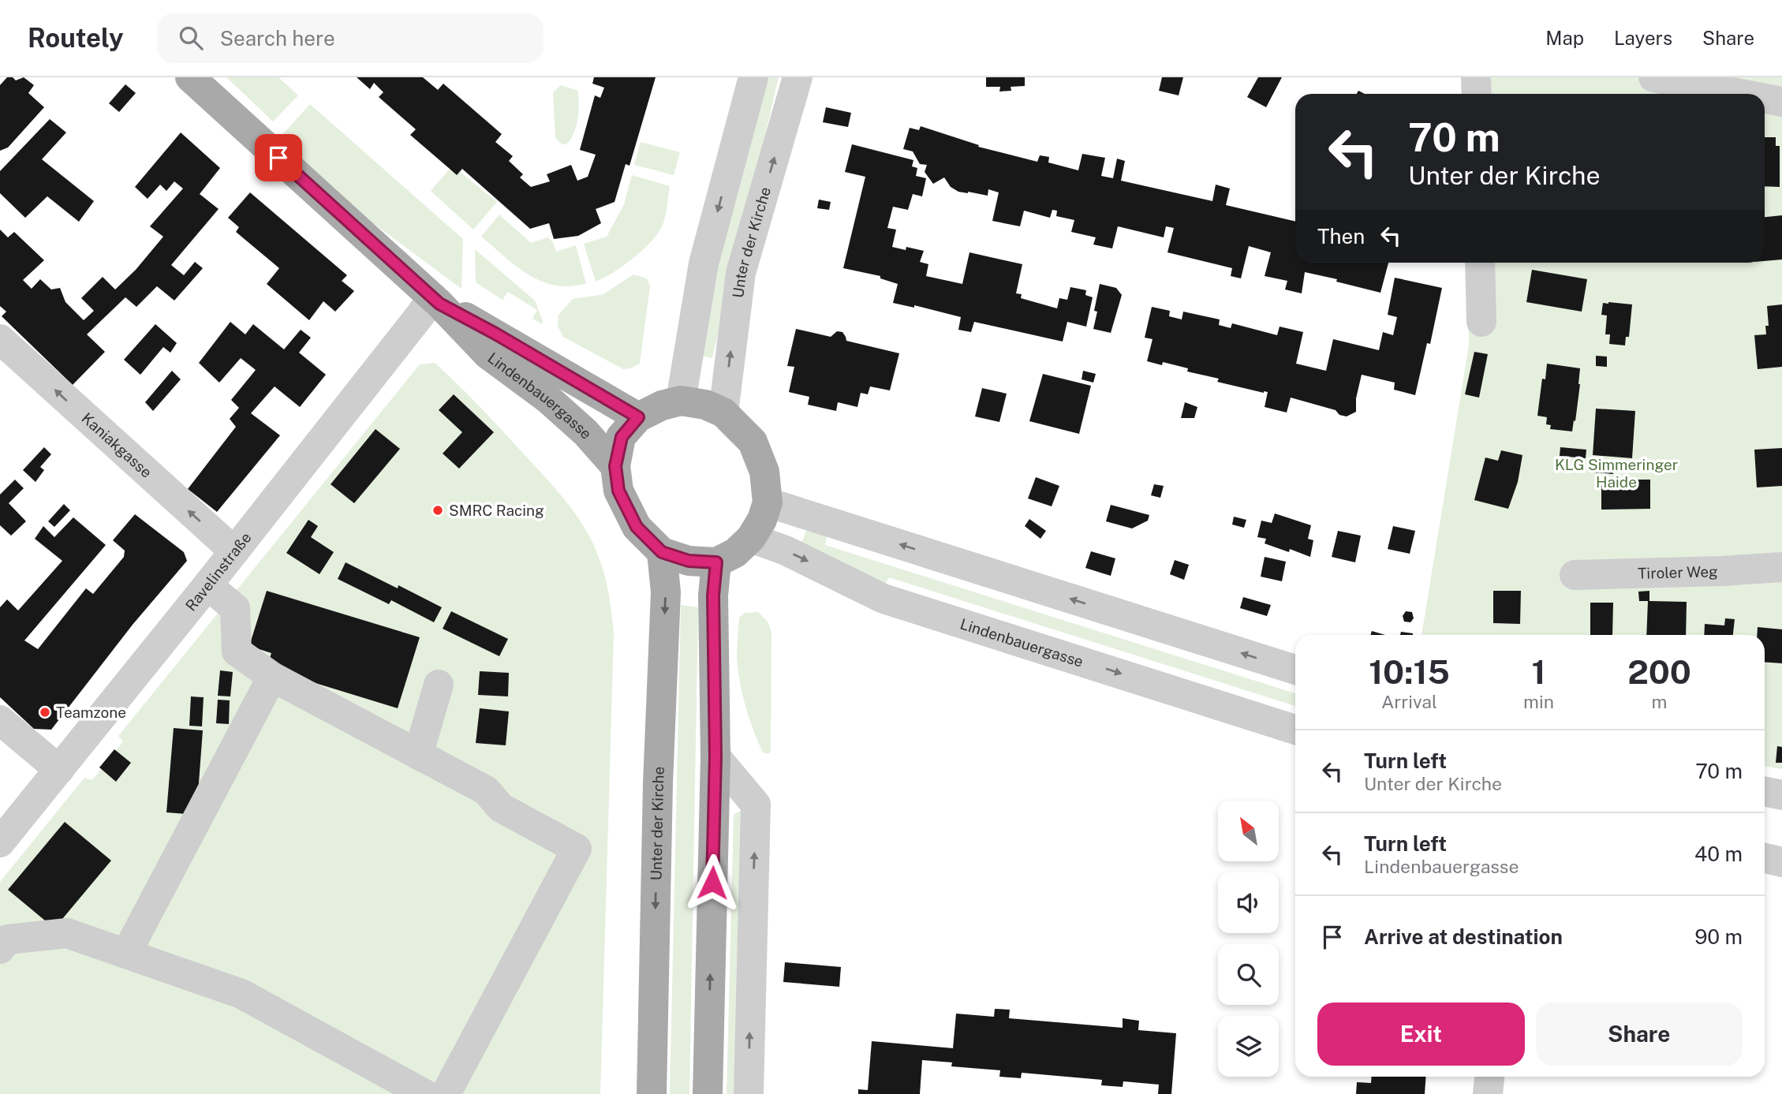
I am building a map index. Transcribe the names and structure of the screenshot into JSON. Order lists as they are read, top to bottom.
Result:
{
  "streets": {
    "main road": ["Unter der Kirche", "Lindenbauergasse"],
    "street": ["Kaniakgasse", "Ravelinstraße", "Tiroler Weg"]
  },
  "crossings": [
    ["Unter der Kirche", "Lindenbauergasse"],
    ["Lindenbauergasse", "Ravelinstraße"],
    ["Kaniakgasse", "Ravelinstraße"]
  ],
  "one_way": ["Lindenbauergasse", "Kaniakgasse"],
  "parks": ["KLG Simmeringer Haide"],
  "places": ["SMRC Racing", "Teamzone"],
  "north": "top left",
  "page": {
    "header": "Routely",
    "search": "Search here",
    "nav": ["Map", "Layers", "Share"],
    "turn": ["70 m", "Unter der Kirche"],
    "then": "Then",
    "eta": [
      "10:15",
      "Arrival",
      "1",
      "min",
      "200",
      "m"
    ],
    "list": [
      {
        "name": "Turn left",
        "note": "Unter der Kirche",
        "value": "70 m"
      },
      {
        "name": "Turn left",
        "note": "Lindenbauergasse",
        "value": "40 m"
      },
      {
        "name": "Arrive at destination",
        "value": "90 m"
      }
    ],
    "buttons": ["Exit", "Share"]
  }
}
